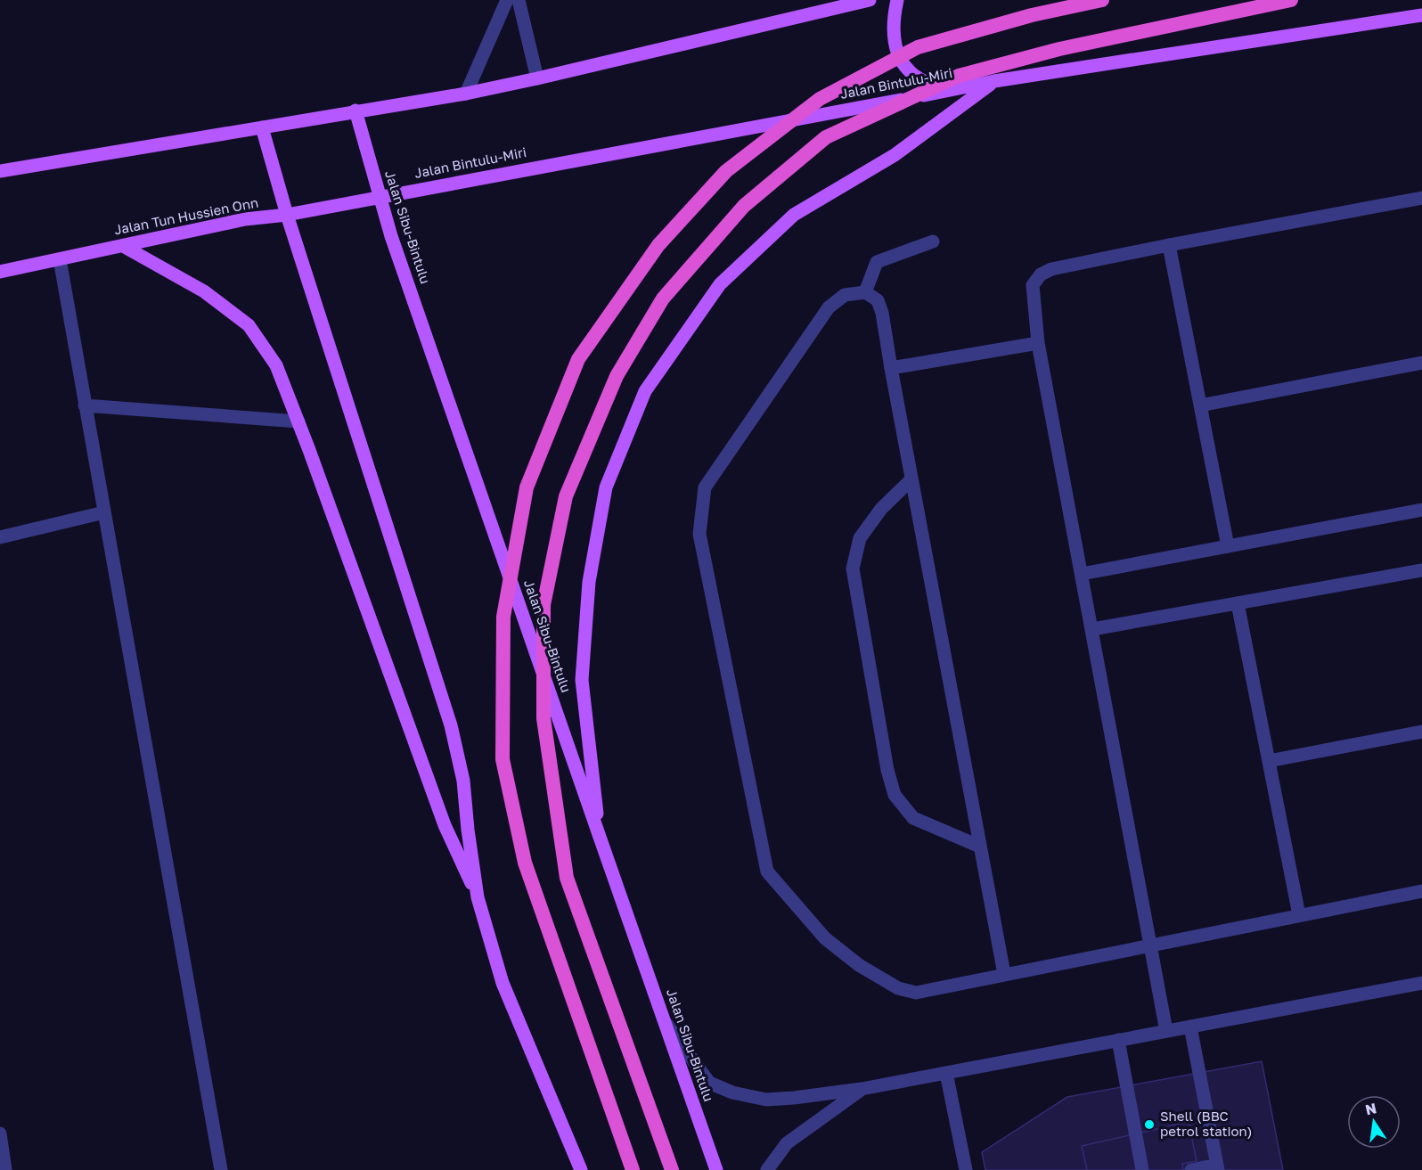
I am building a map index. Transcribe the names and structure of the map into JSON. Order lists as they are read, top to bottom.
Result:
{
  "streets": {
    "main road": ["Jalan Bintulu-Miri", "Jalan Tun Hussien Onn", "Jalan Sibu-Bintulu"]
  },
  "crossings": [
    ["Jalan Bintulu-Miri", "Jalan Tun Hussien Onn"],
    ["Jalan Bintulu-Miri", "Jalan Sibu-Bintulu"],
    ["Jalan Tun Hussien Onn", "Jalan Sibu-Bintulu"]
  ],
  "places": ["Shell (BBC petrol station)"],
  "north": "top"
}
